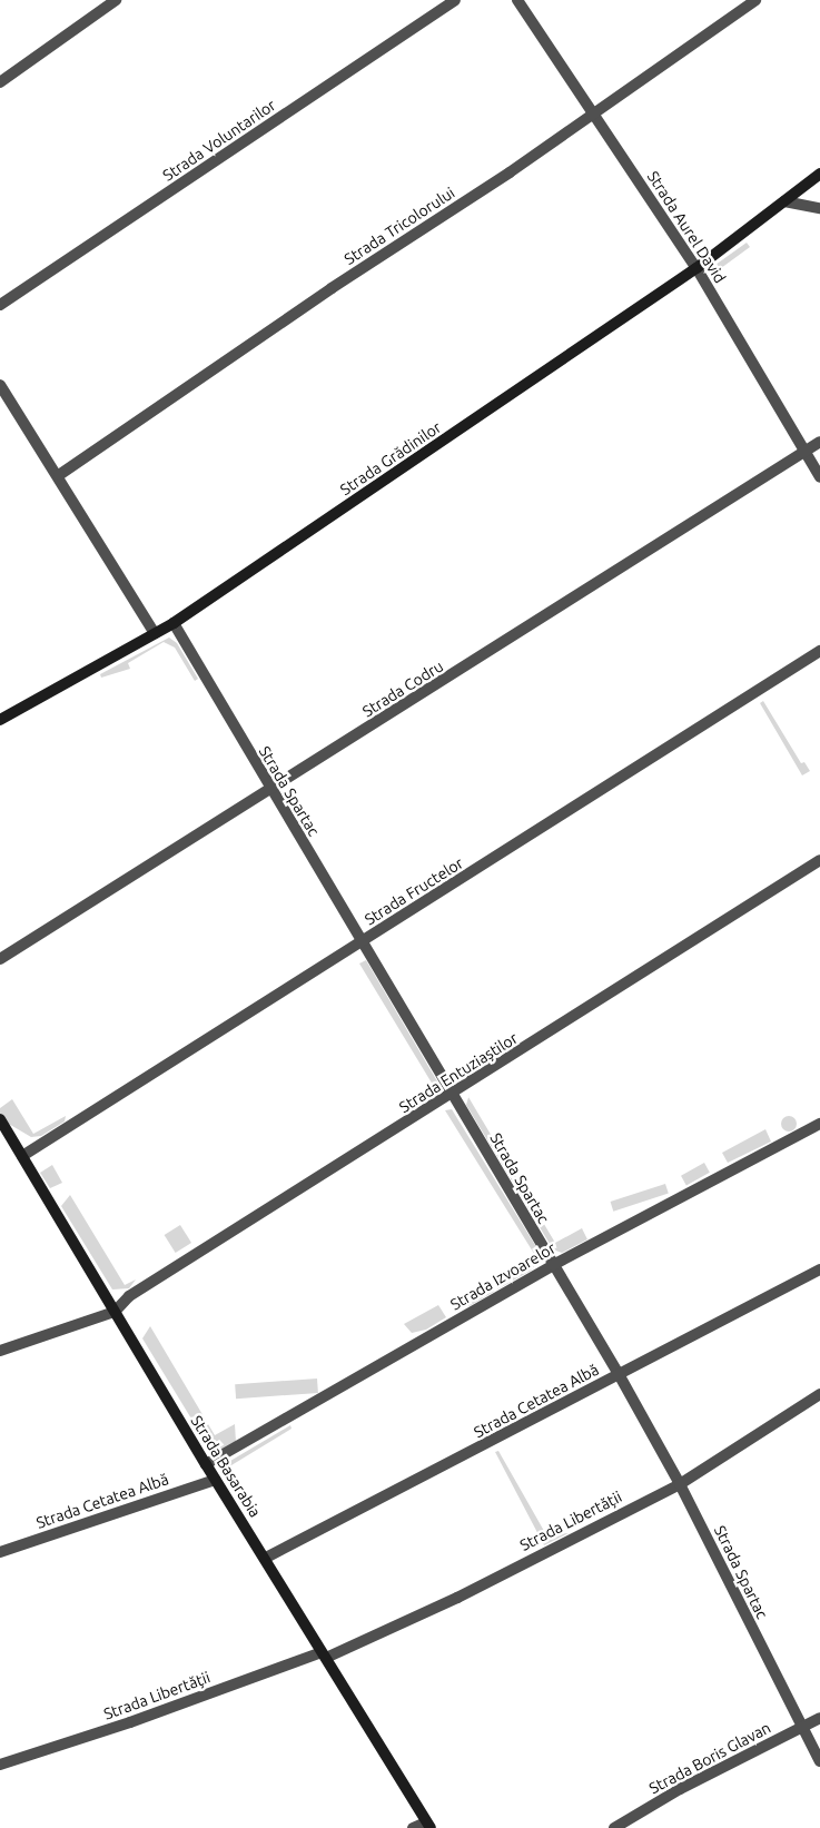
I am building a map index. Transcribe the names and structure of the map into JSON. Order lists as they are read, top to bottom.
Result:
{
  "streets": {
    "street": [
      "Strada Voluntarilor",
      "Strada Tricolorului",
      "Strada Aurel David",
      "Strada Grădinilor",
      "Strada Codru",
      "Strada Spartac",
      "Strada Fructelor",
      "Strada Entuziaștilor",
      "Strada Izvoarelor",
      "Strada Cetatea Albă",
      "Strada Basarabia",
      "Strada Libertății",
      "Strada Boris Glavan"
    ]
  },
  "crossings": [
    ["Strada Tricolorului", "Strada Aurel David"],
    ["Strada Aurel David", "Strada Grădinilor"],
    ["Strada Aurel David", "Strada Codru"],
    ["Strada Grădinilor", "Strada Spartac"],
    ["Strada Codru", "Strada Spartac"],
    ["Strada Spartac", "Strada Fructelor"],
    ["Strada Spartac", "Strada Entuziaștilor"],
    ["Strada Spartac", "Strada Izvoarelor"],
    ["Strada Spartac", "Strada Cetatea Albă"],
    ["Strada Spartac", "Strada Libertății"],
    ["Strada Spartac", "Strada Boris Glavan"],
    ["Strada Fructelor", "Strada Basarabia"],
    ["Strada Entuziaștilor", "Strada Basarabia"],
    ["Strada Izvoarelor", "Strada Basarabia"],
    ["Strada Cetatea Albă", "Strada Basarabia"],
    ["Strada Basarabia", "Strada Libertății"]
  ]
}
